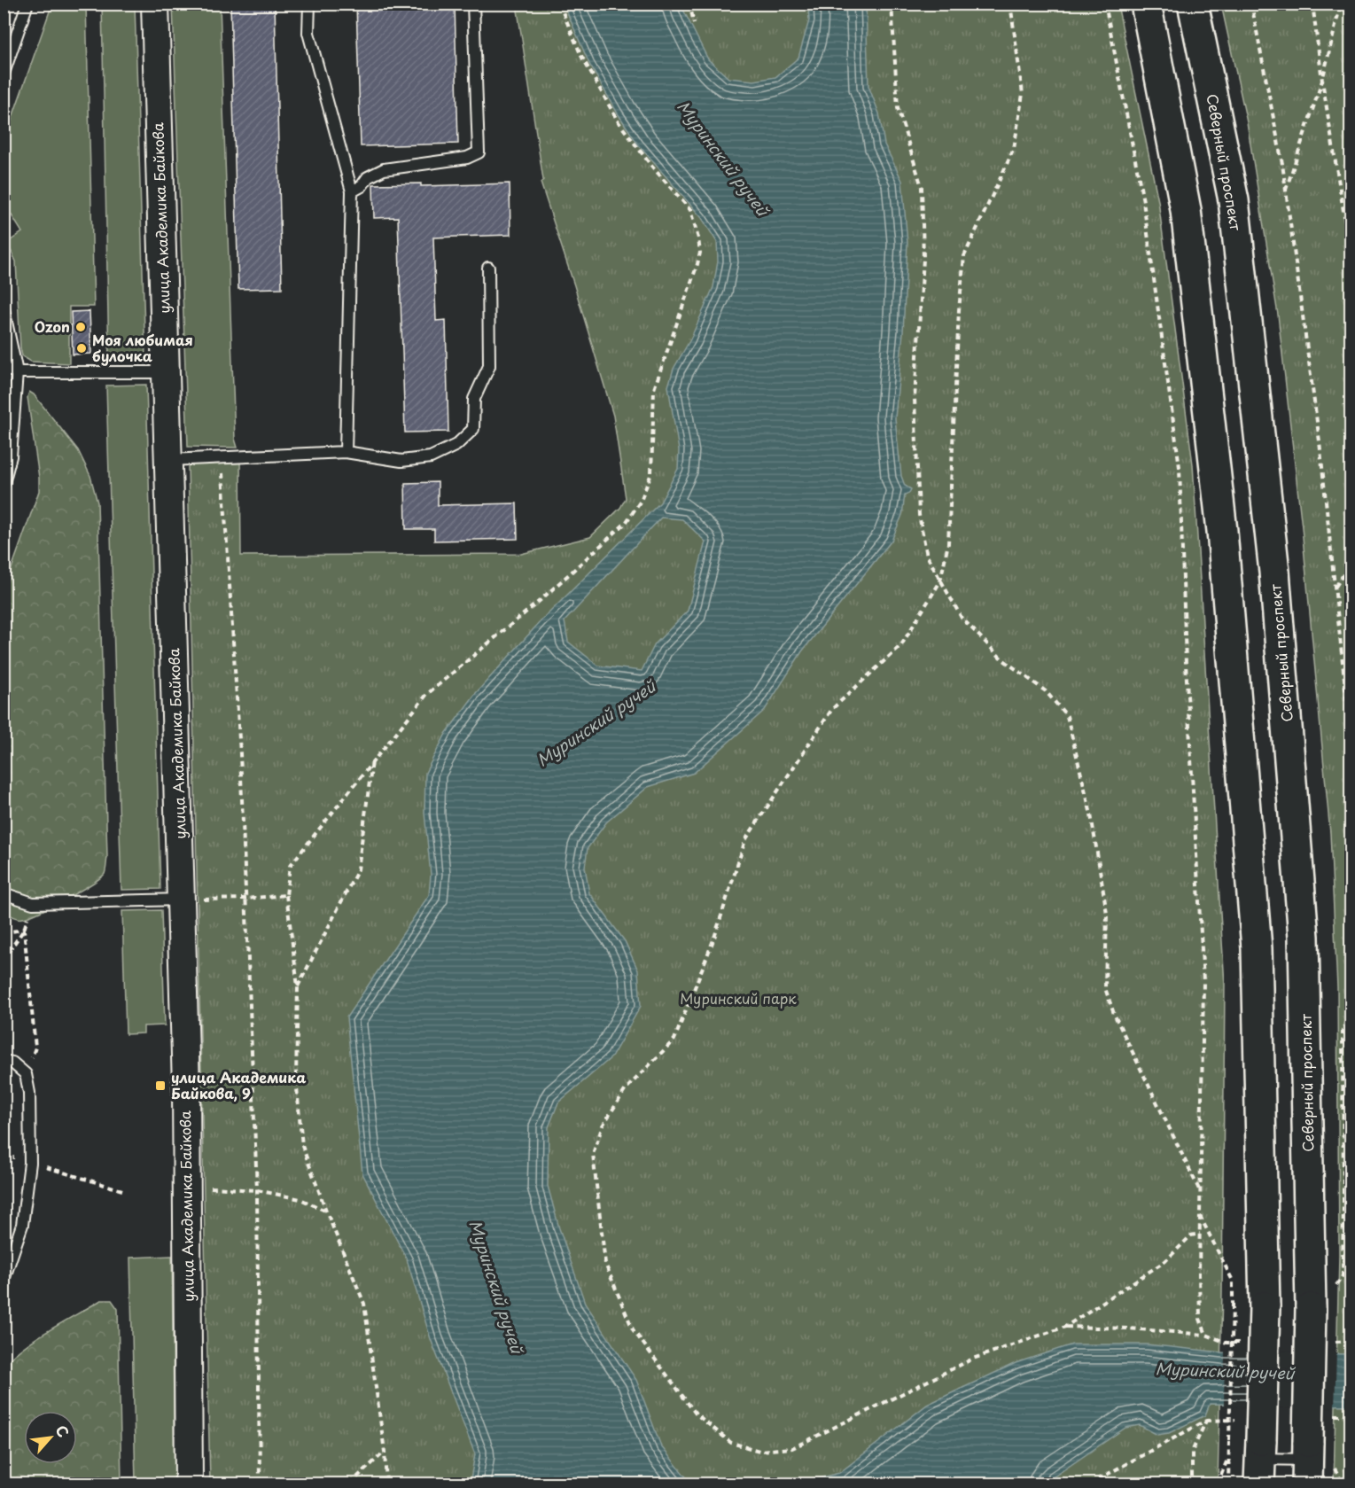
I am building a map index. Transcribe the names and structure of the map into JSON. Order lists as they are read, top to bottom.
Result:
{
  "streets": {
    "main road": ["Северный проспект"],
    "street": ["улица Академика Байкова"]
  },
  "water": ["Муринский ручей"],
  "parks": ["Муринский парк"],
  "places": {
    "other": ["Ozon", "Моя любимая булочка"],
    "transit": ["улица Академика Байкова, 9"]
  },
  "north": "top right"
}
